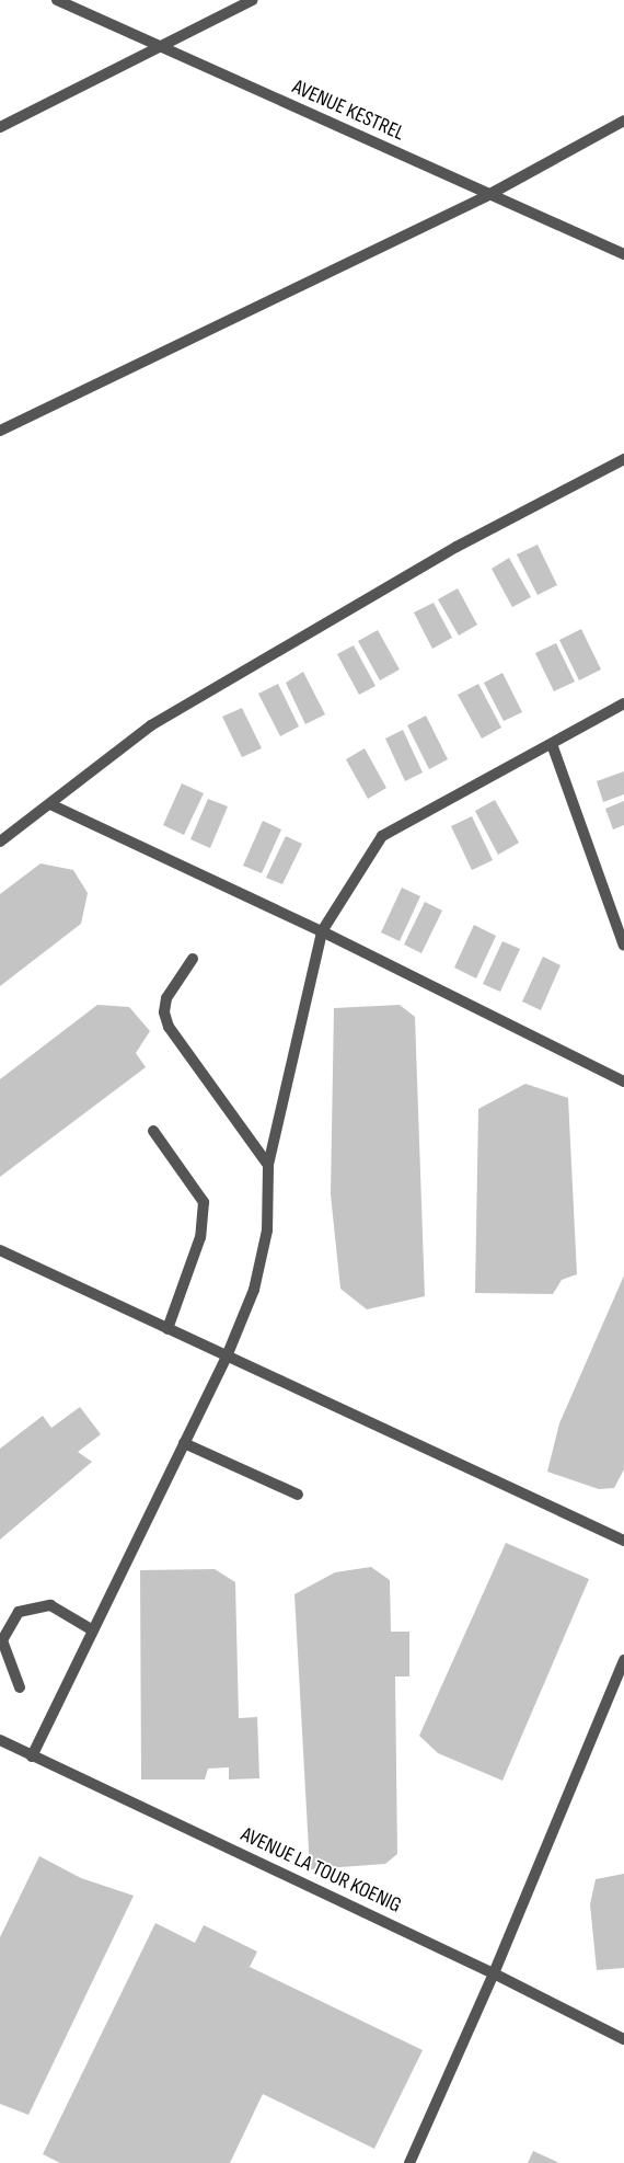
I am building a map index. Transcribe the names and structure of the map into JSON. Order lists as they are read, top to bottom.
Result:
{
  "streets": {
    "street": ["AVENUE KESTREL", "AVENUE LA TOUR KOENIG"]
  }
}
